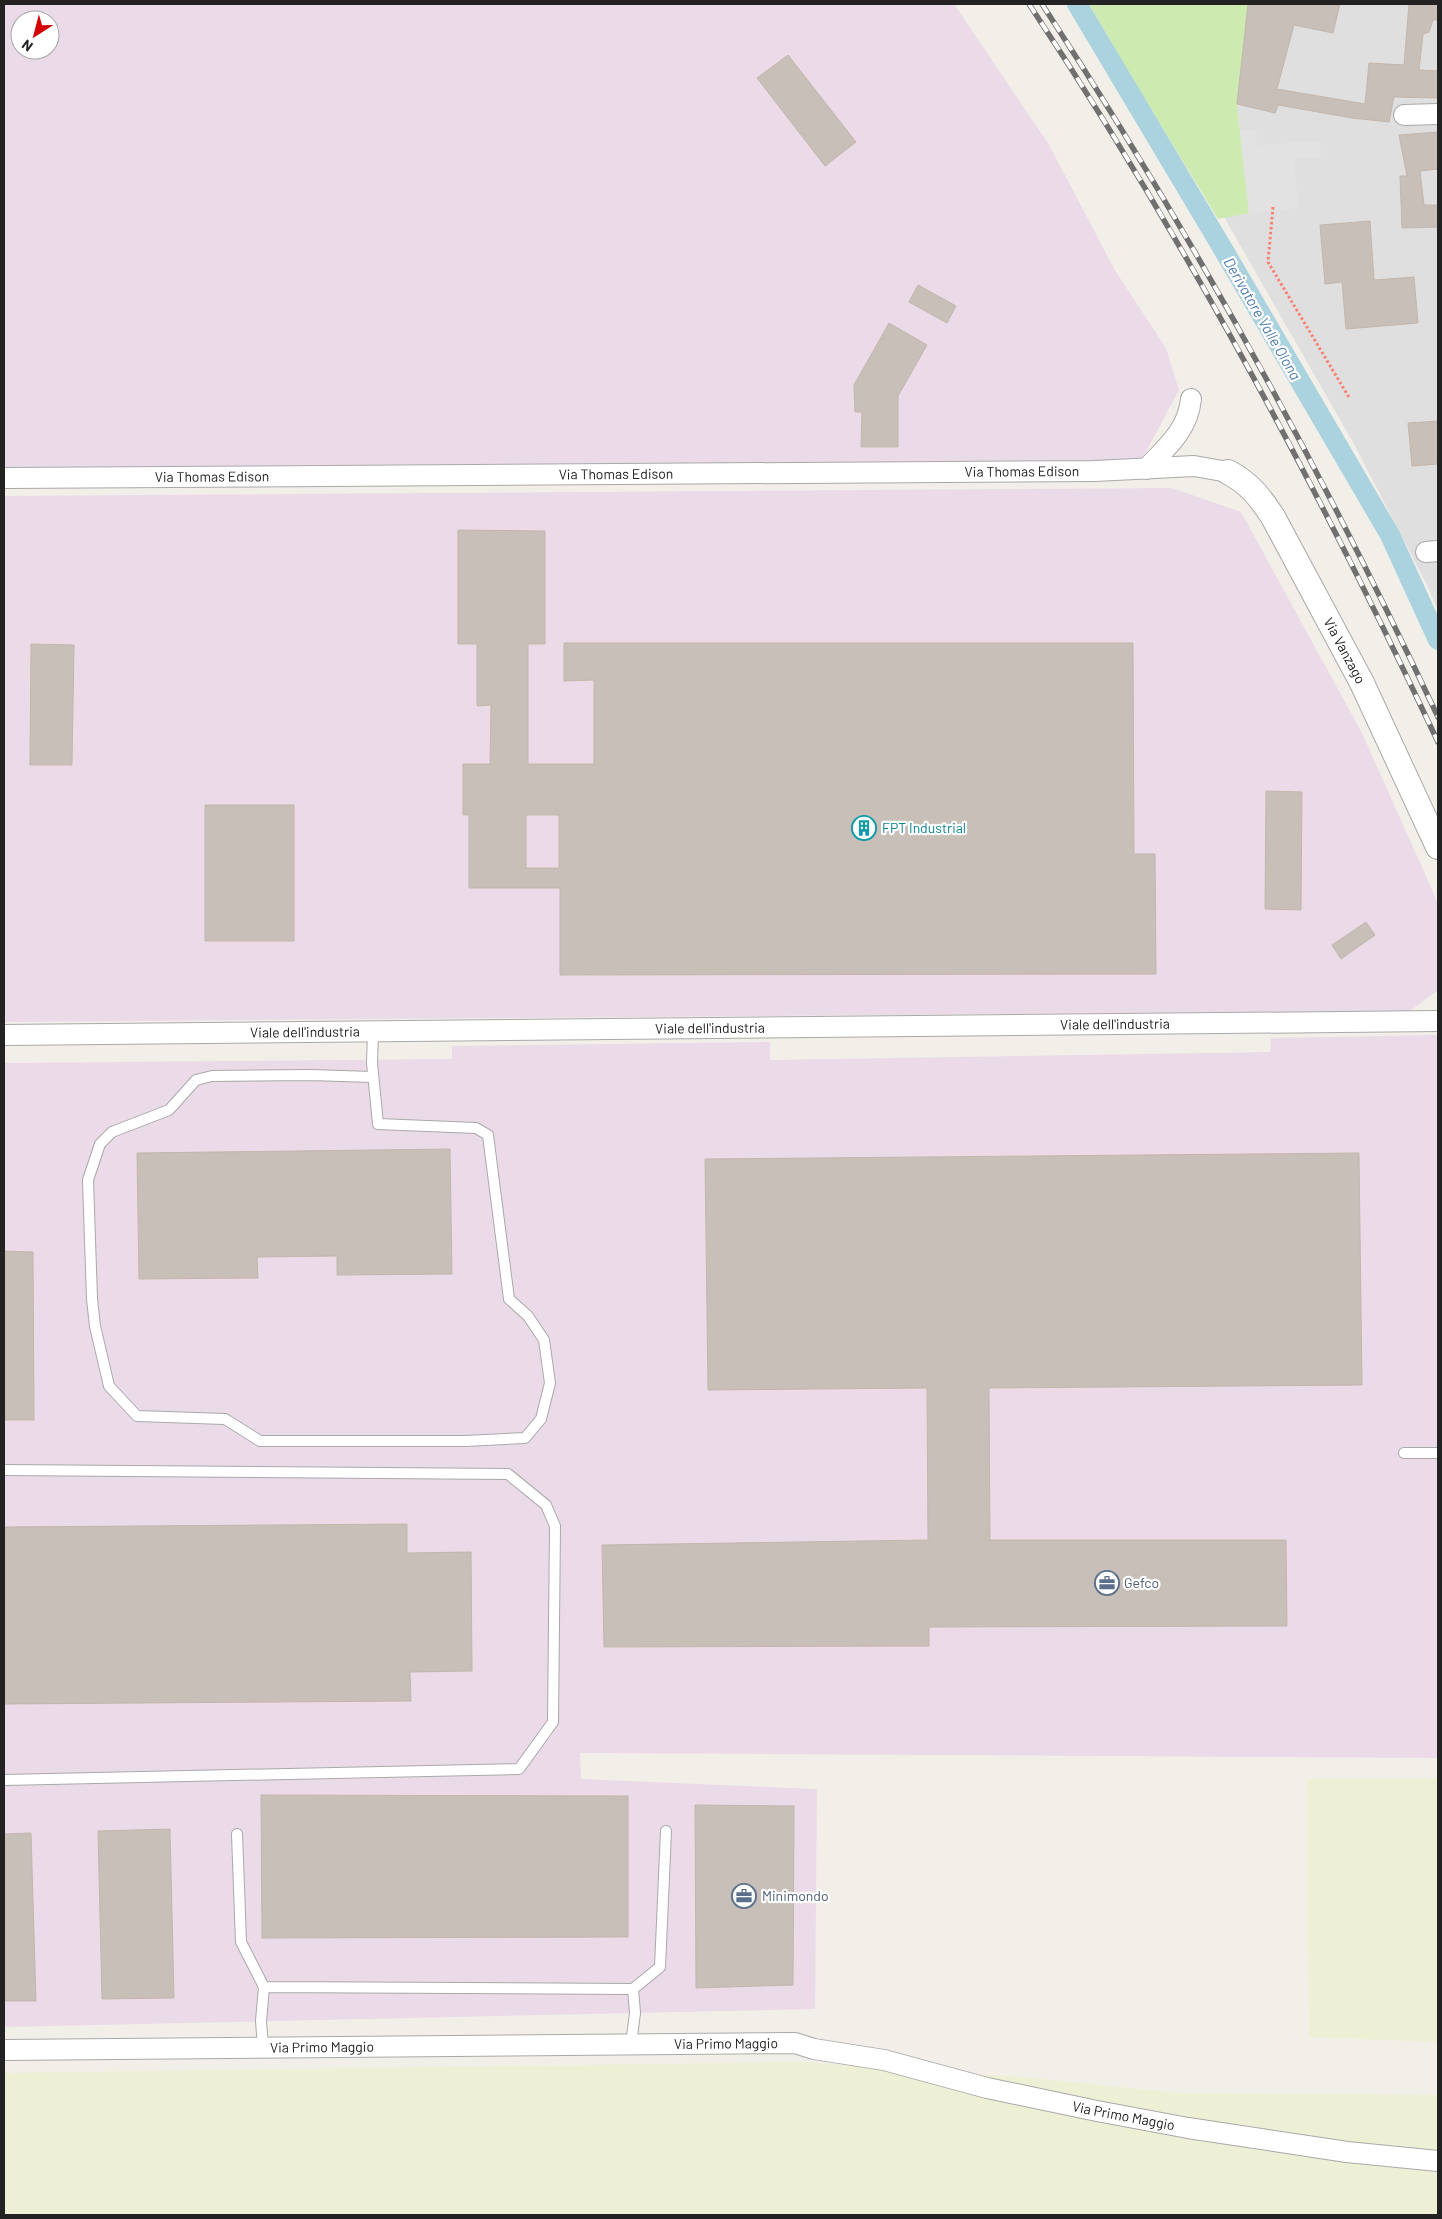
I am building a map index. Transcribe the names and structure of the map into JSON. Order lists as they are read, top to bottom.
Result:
{
  "streets": {
    "street": [
      "Via Thomas Edison",
      "Via Vanzago",
      "Viale dell'industria",
      "Via Primo Maggio"
    ]
  },
  "crossings": [
    ["Via Thomas Edison", "Via Vanzago"]
  ],
  "water": ["Derivatore Valle Olona"],
  "places": {
    "building": ["FPT Industrial"],
    "office": ["Gefco", "Minimondo"]
  },
  "north": "bottom left"
}
